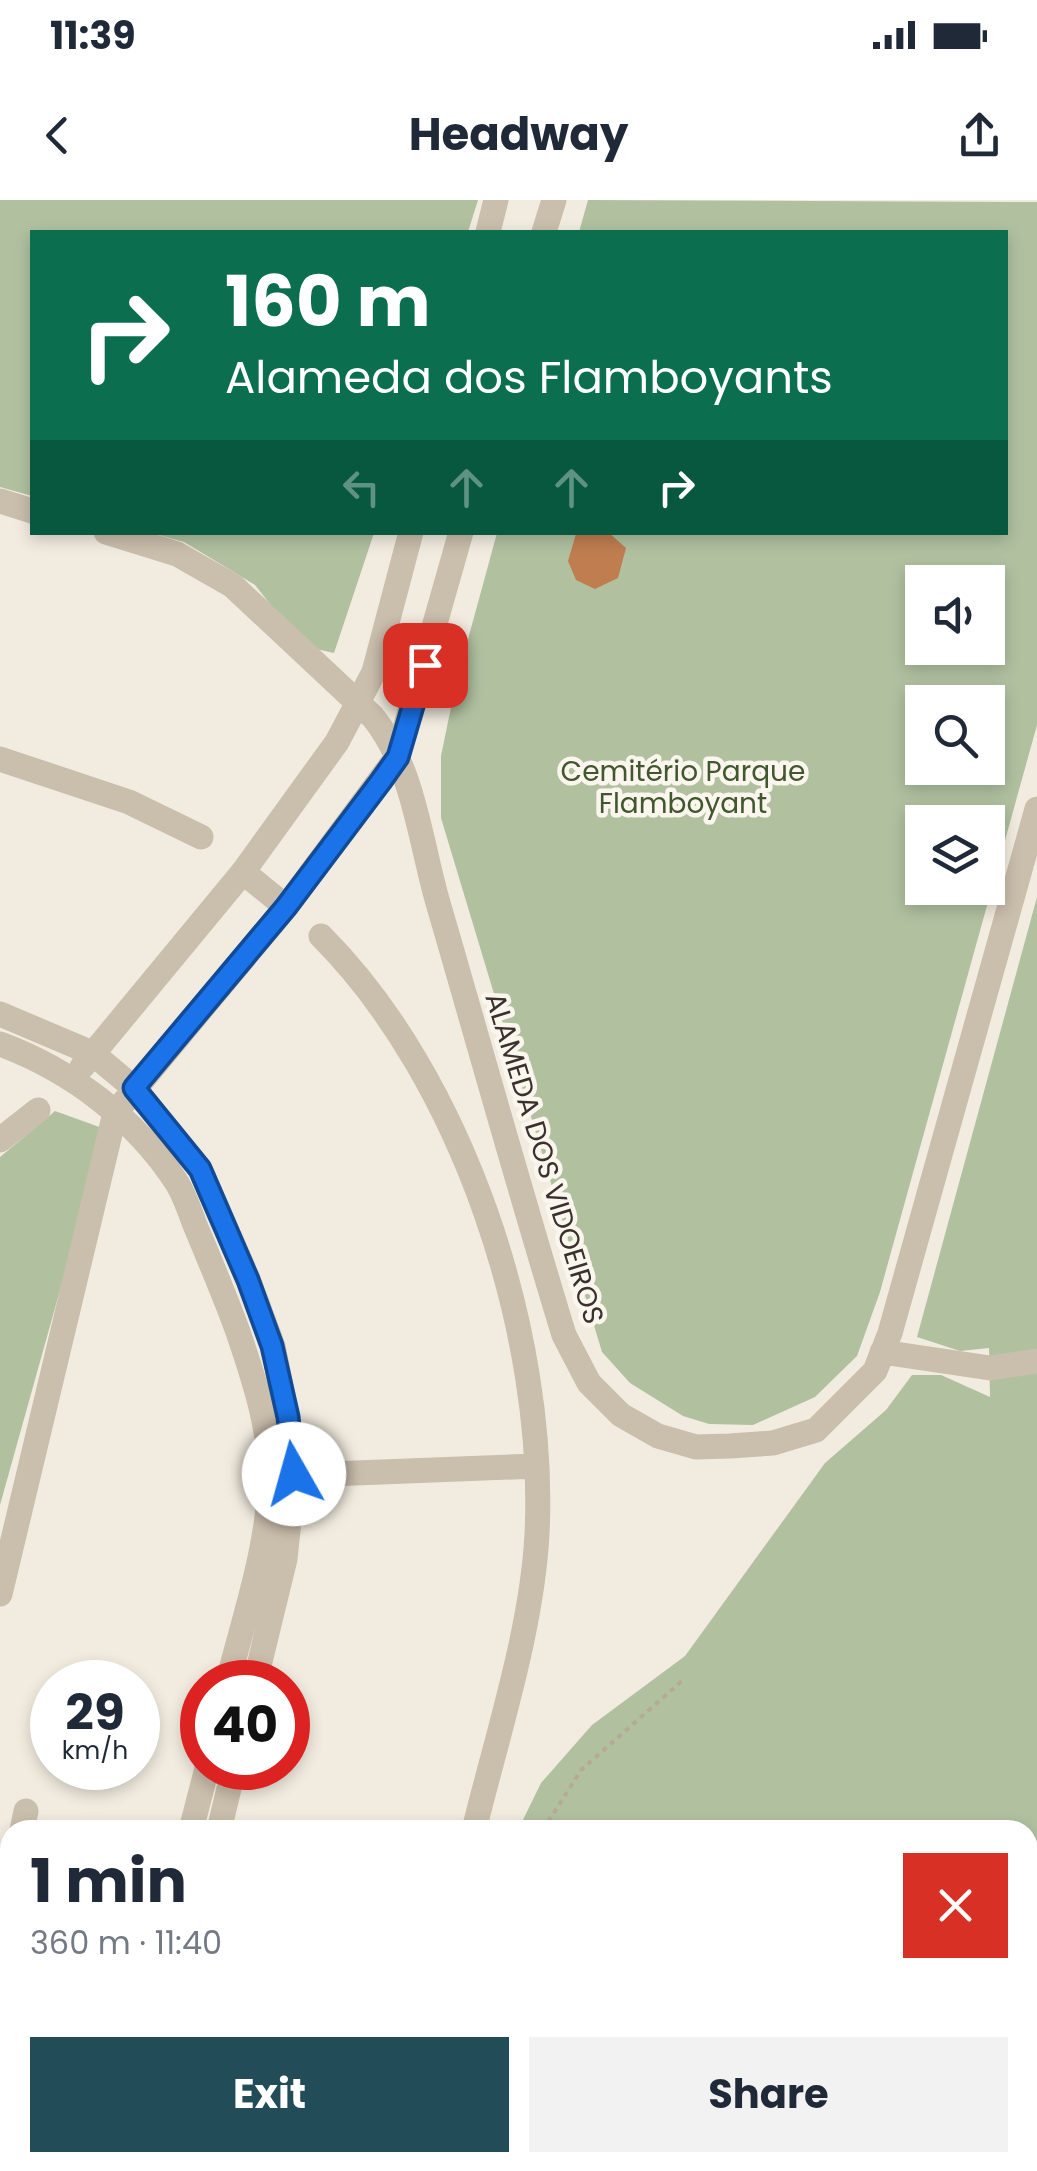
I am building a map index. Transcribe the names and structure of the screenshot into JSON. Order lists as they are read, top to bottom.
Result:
{
  "streets": {
    "street": ["ALAMEDA DOS VIDOEIROS"]
  },
  "parks": ["Cemitério Parque Flamboyant"],
  "page": {
    "status": "11:39",
    "header": "Headway",
    "turn": ["160 m", "Alameda dos Flamboyants"],
    "speed": "29 km/h",
    "limit": "40",
    "heading": ["1 min", "360 m · 11:40"],
    "buttons": ["Exit", "Share"]
  }
}
